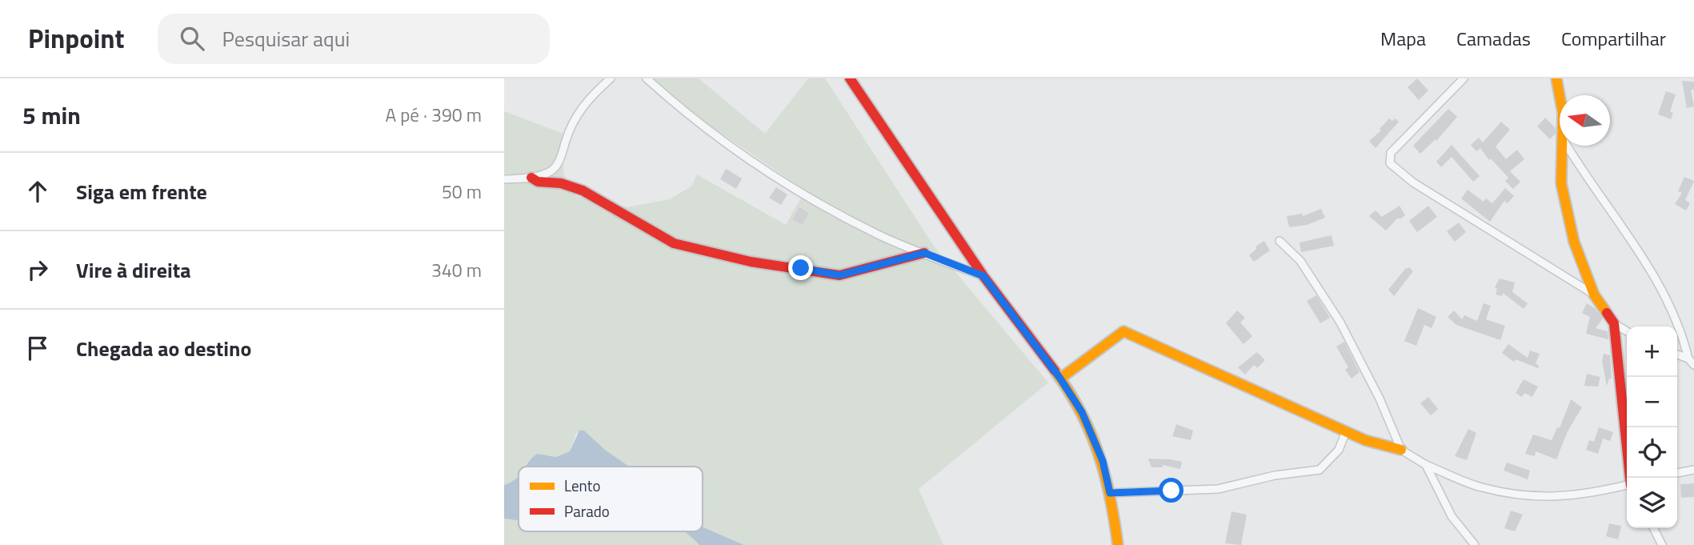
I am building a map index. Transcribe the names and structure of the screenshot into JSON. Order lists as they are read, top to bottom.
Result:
{
  "legend": ["Lento", "Parado"],
  "north": "left",
  "page": {
    "header": "Pinpoint",
    "search": "Pesquisar aqui",
    "nav": ["Mapa", "Camadas", "Compartilhar"],
    "heading": ["5 min", "A pé · 390 m"],
    "list": [
      ["Siga em frente", "50 m"],
      ["Vire à direita", "340 m"],
      "Chegada ao destino"
    ],
    "map_buttons": ["+", "−"]
  }
}
